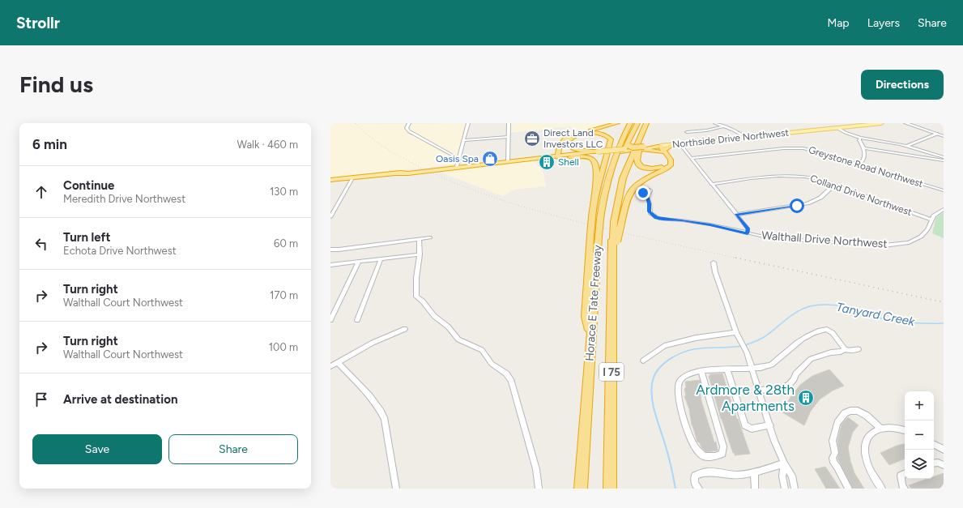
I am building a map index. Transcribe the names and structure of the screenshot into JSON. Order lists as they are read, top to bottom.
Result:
{
  "streets": {
    "highway": ["Horace E Tate Freeway", "I 75"],
    "main road": ["Northside Drive Northwest"],
    "street": ["Greystone Road Northwest", "Colland Drive Northwest", "Walthall Drive Northwest"]
  },
  "crossings": [
    ["Colland Drive Northwest", "Walthall Drive Northwest"]
  ],
  "water": ["Tanyard Creek"],
  "places": {
    "office": ["Direct Land Investors LLC"],
    "shop": ["Oasis Spa"],
    "building": ["Shell", "Ardmore & 28th Apartments"]
  },
  "page": {
    "header": "Strollr",
    "nav": ["Map", "Layers", "Share"],
    "buttons": [
      "Directions",
      ["Save", "Share"]
    ],
    "title": "Find us",
    "heading": ["6 min", "Walk · 460 m"],
    "list": [
      ["Continue", "Meredith Drive Northwest", "130 m"],
      ["Turn left", "Echota Drive Northwest", "60 m"],
      ["Turn right", "Walthall Court Northwest", "170 m"],
      ["Turn right", "Walthall Court Northwest", "100 m"],
      "Arrive at destination"
    ],
    "map_buttons": ["+", "−"]
  }
}
